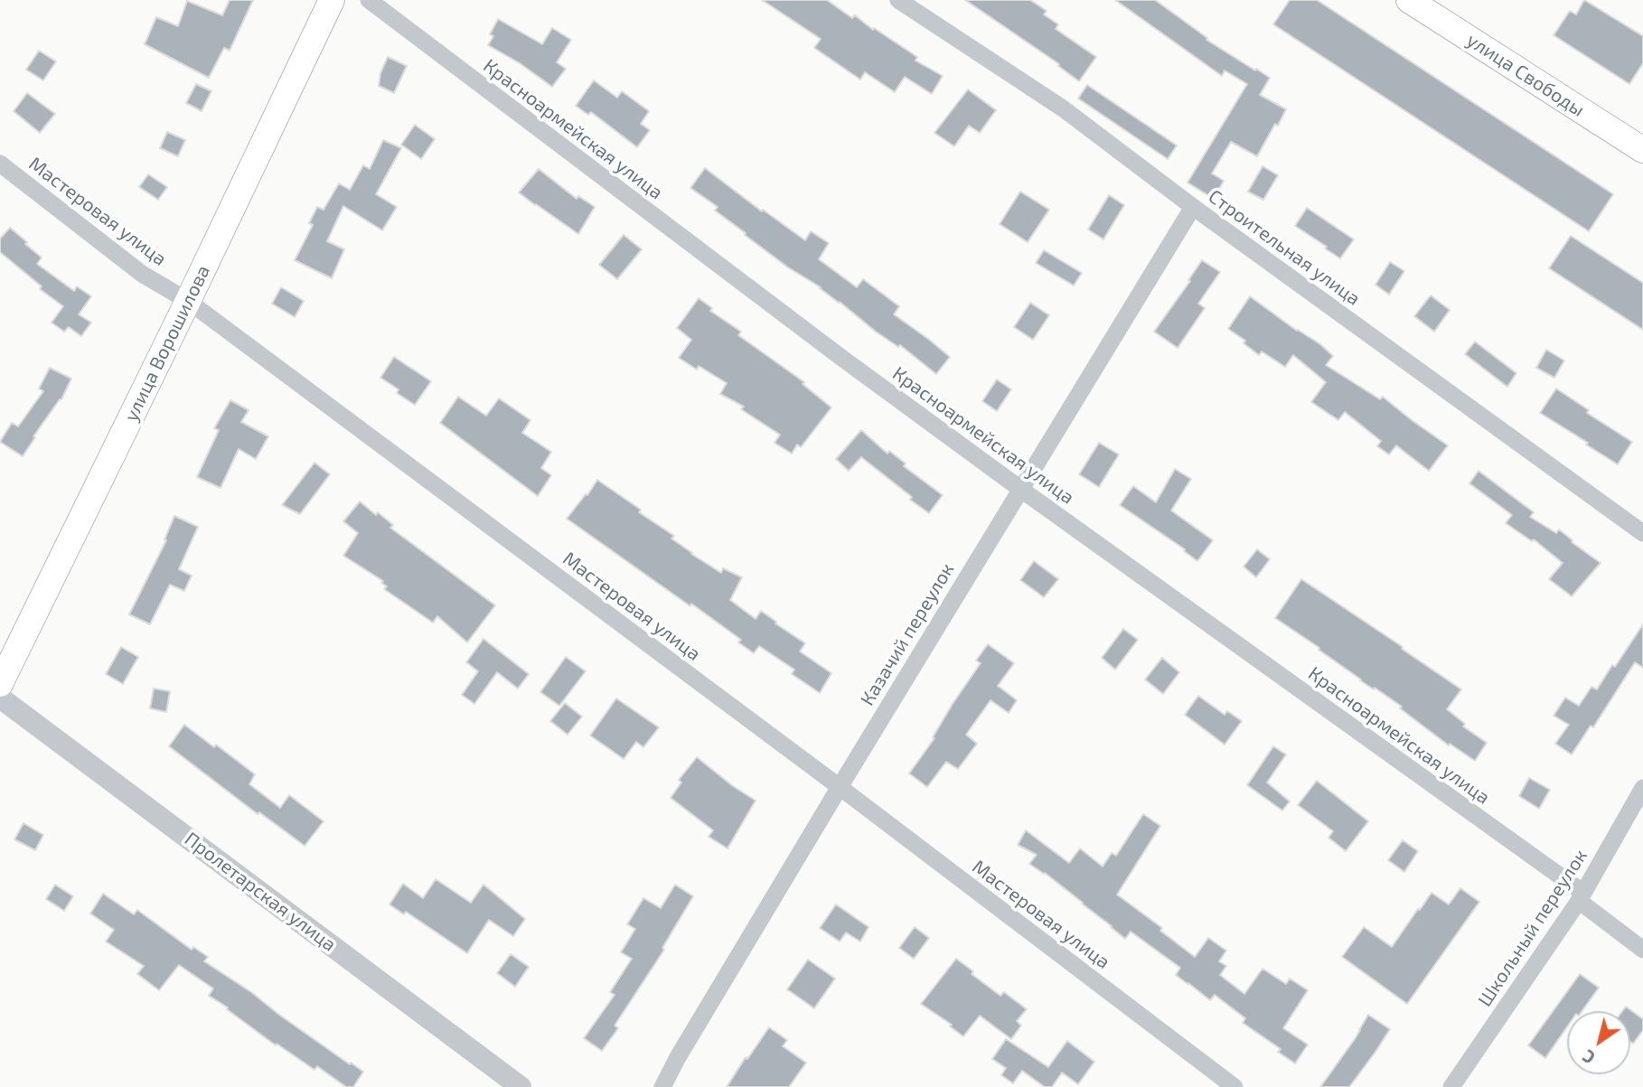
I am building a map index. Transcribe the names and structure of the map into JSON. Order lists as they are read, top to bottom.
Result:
{
  "streets": {
    "main road": ["улица Свободы", "улица Ворошилова"],
    "street": [
      "Красноармейская улица",
      "Мастеровая улица",
      "Строительная улица",
      "Казачий переулок",
      "Пролетарская улица",
      "Школьный переулок"
    ]
  },
  "crossings": [
    ["Красноармейская улица", "Казачий переулок"],
    ["Красноармейская улица", "Школьный переулок"],
    ["Мастеровая улица", "улица Ворошилова"],
    ["Мастеровая улица", "Казачий переулок"],
    ["Строительная улица", "Казачий переулок"]
  ],
  "north": "bottom left"
}
